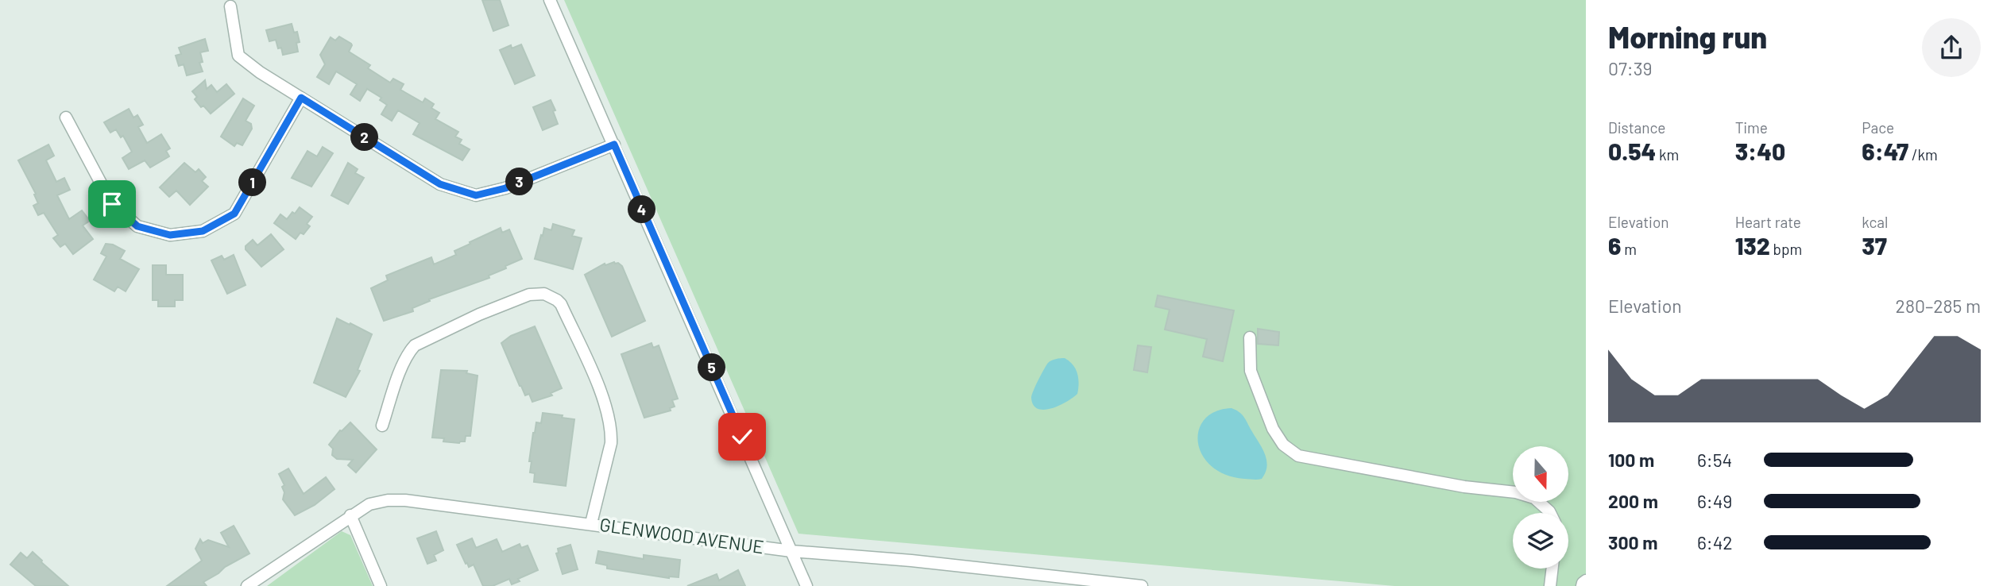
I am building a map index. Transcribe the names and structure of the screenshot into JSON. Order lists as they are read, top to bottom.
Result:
{
  "streets": {
    "street": ["GLENWOOD AVENUE"]
  },
  "north": "bottom",
  "page": {
    "heading": ["Morning run", "07:39"],
    "stats": [
      ["Distance", "0.54 km"],
      ["Time", "3:40"],
      ["Pace", "6:47 /km"],
      ["Elevation", "6 m"],
      ["Heart rate", "132 bpm"],
      ["kcal", "37"]
    ],
    "pins": [
      "2",
      "3",
      "1",
      "4",
      "5"
    ],
    "chart": ["Elevation", "280–285 m"],
    "list": [
      {
        "name": "100 m",
        "note": "6:54"
      },
      {
        "name": "200 m",
        "note": "6:49"
      },
      {
        "name": "300 m",
        "note": "6:42"
      }
    ]
  }
}
